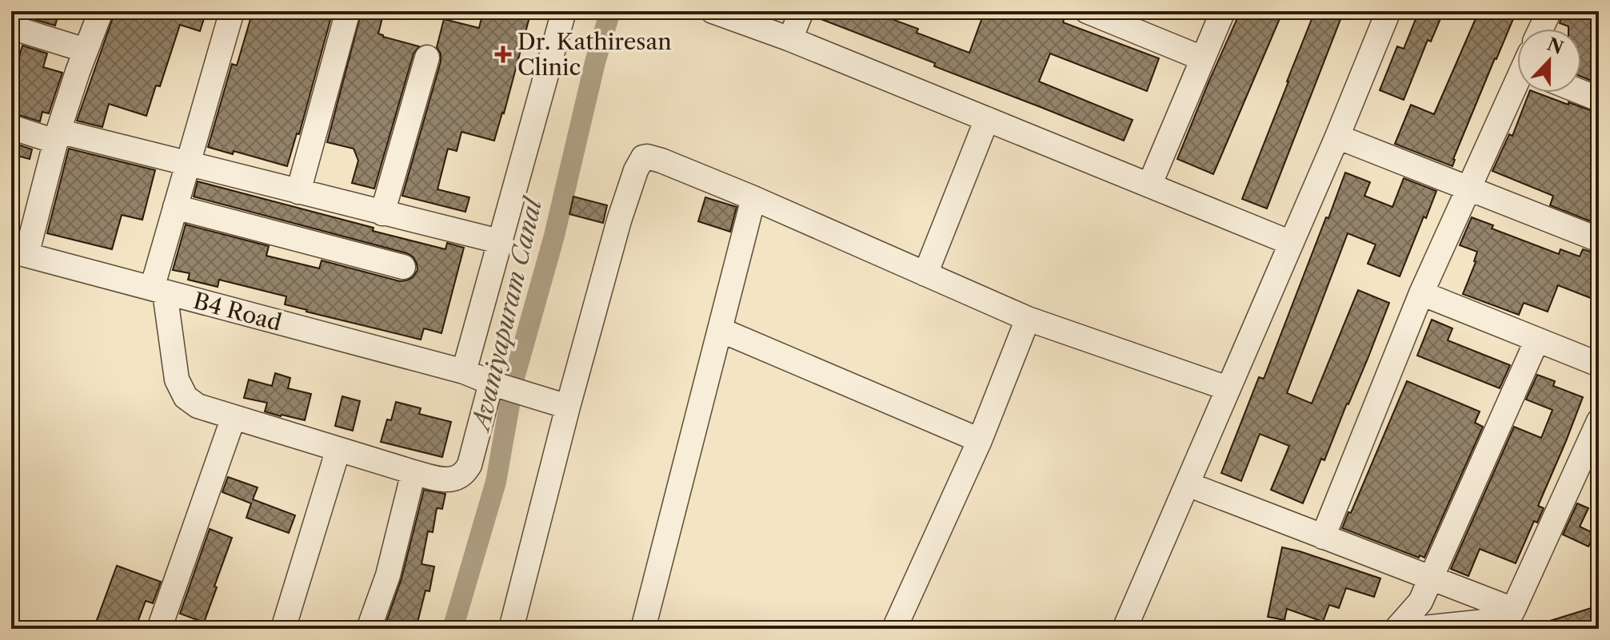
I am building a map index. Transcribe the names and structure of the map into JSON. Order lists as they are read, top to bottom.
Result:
{
  "streets": {
    "street": ["B4 Road"]
  },
  "water": ["Avaniyapuram Canal"],
  "places": {
    "health": ["Dr. Kathiresan Clinic"]
  },
  "north": "top"
}
